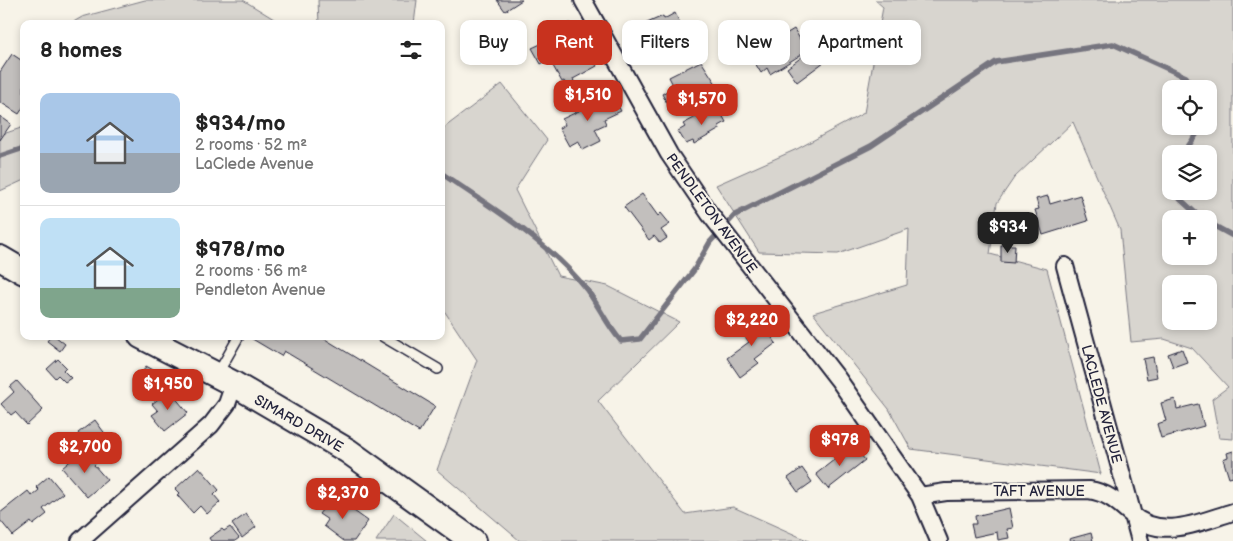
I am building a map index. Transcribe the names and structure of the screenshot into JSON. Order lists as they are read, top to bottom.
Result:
{
  "streets": {
    "street": [
      "PENDLETON AVENUE",
      "LACLEDE AVENUE",
      "SIMARD DRIVE",
      "TAFT AVENUE"
    ]
  },
  "crossings": [
    ["PENDLETON AVENUE", "TAFT AVENUE"],
    ["LACLEDE AVENUE", "TAFT AVENUE"]
  ],
  "page": {
    "chip": [
      "Buy",
      "Rent",
      "Filters",
      "New",
      "Apartment"
    ],
    "heading": "8 homes",
    "map_buttons": ["+", "−"],
    "price": [
      "$1,510",
      "$1,570",
      "$934",
      "$2,220",
      "$1,950",
      "$978",
      "$2,700",
      "$2,370"
    ],
    "list": [
      {
        "name": "$934/mo",
        "note": "2 rooms · 52 m² · LaClede Avenue"
      },
      {
        "name": "$978/mo",
        "note": "2 rooms · 56 m² · Pendleton Avenue"
      }
    ]
  }
}
